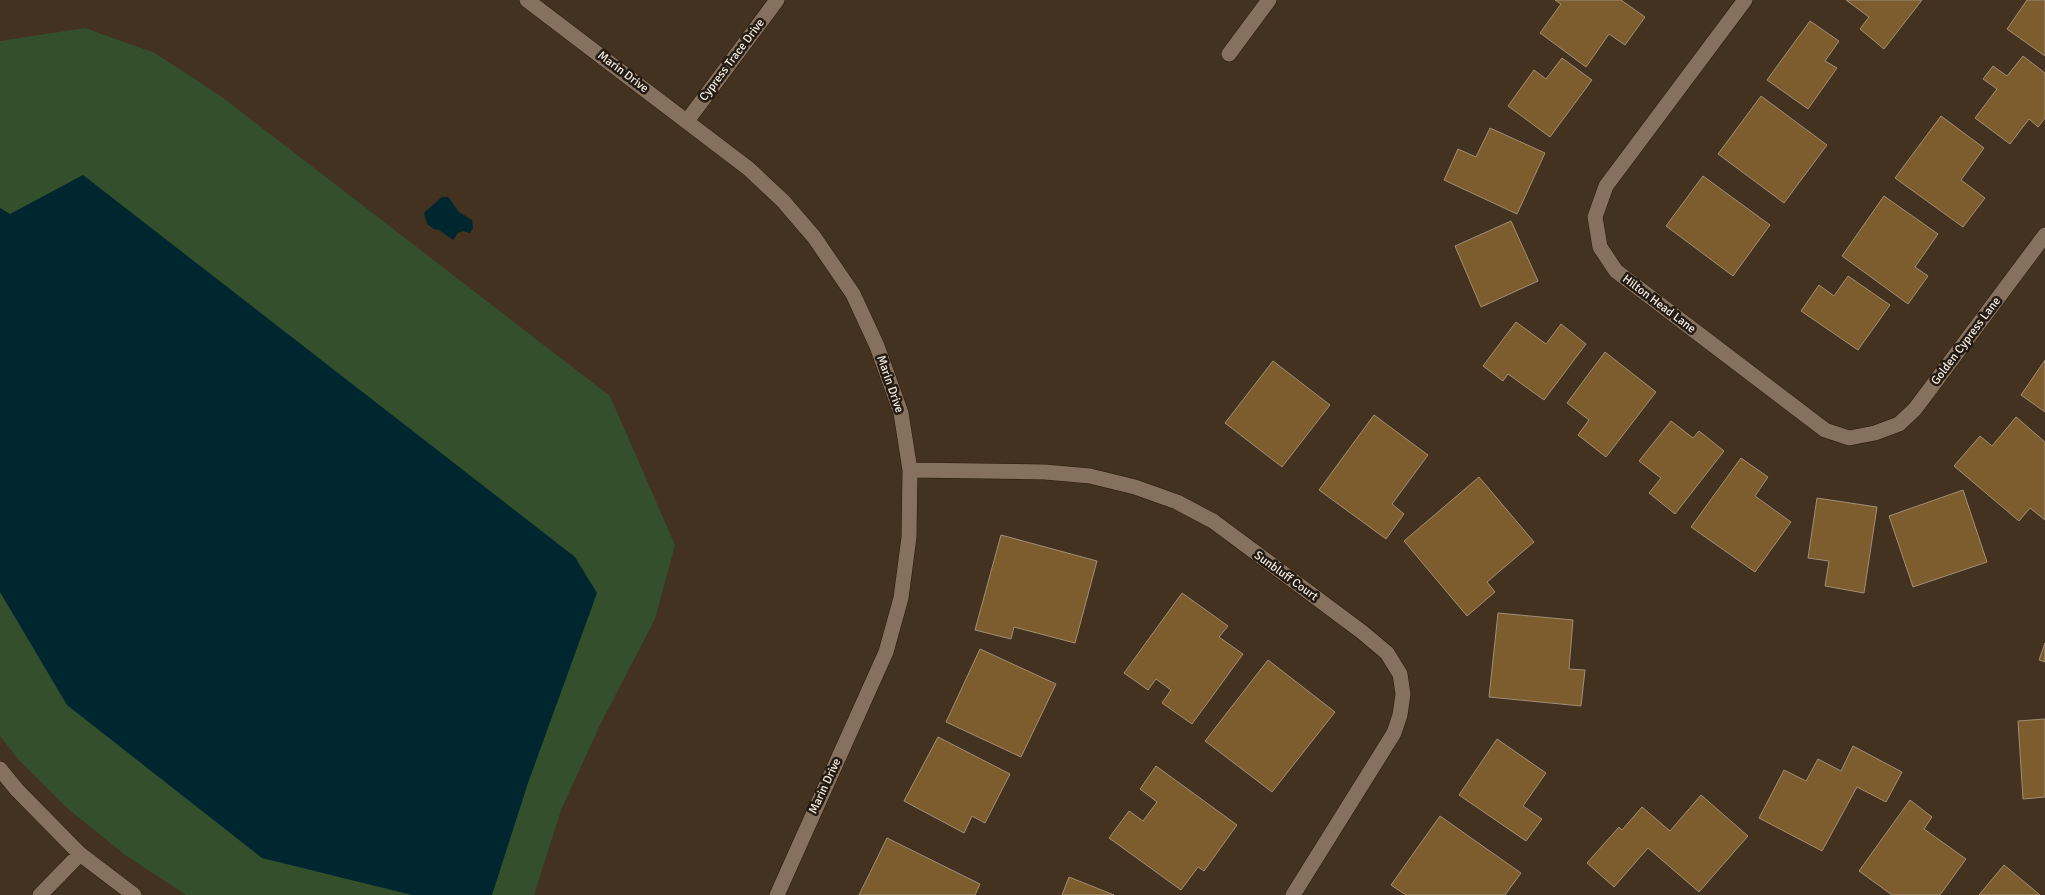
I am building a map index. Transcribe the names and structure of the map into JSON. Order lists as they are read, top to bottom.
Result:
{
  "streets": {
    "street": [
      "Cypress Trace Drive",
      "Marin Drive",
      "Hilton Head Lane",
      "Golden Cypress Lane",
      "Sunbluff Court"
    ]
  },
  "crossings": [
    ["Cypress Trace Drive", "Marin Drive"],
    ["Marin Drive", "Sunbluff Court"],
    ["Hilton Head Lane", "Golden Cypress Lane"]
  ]
}
